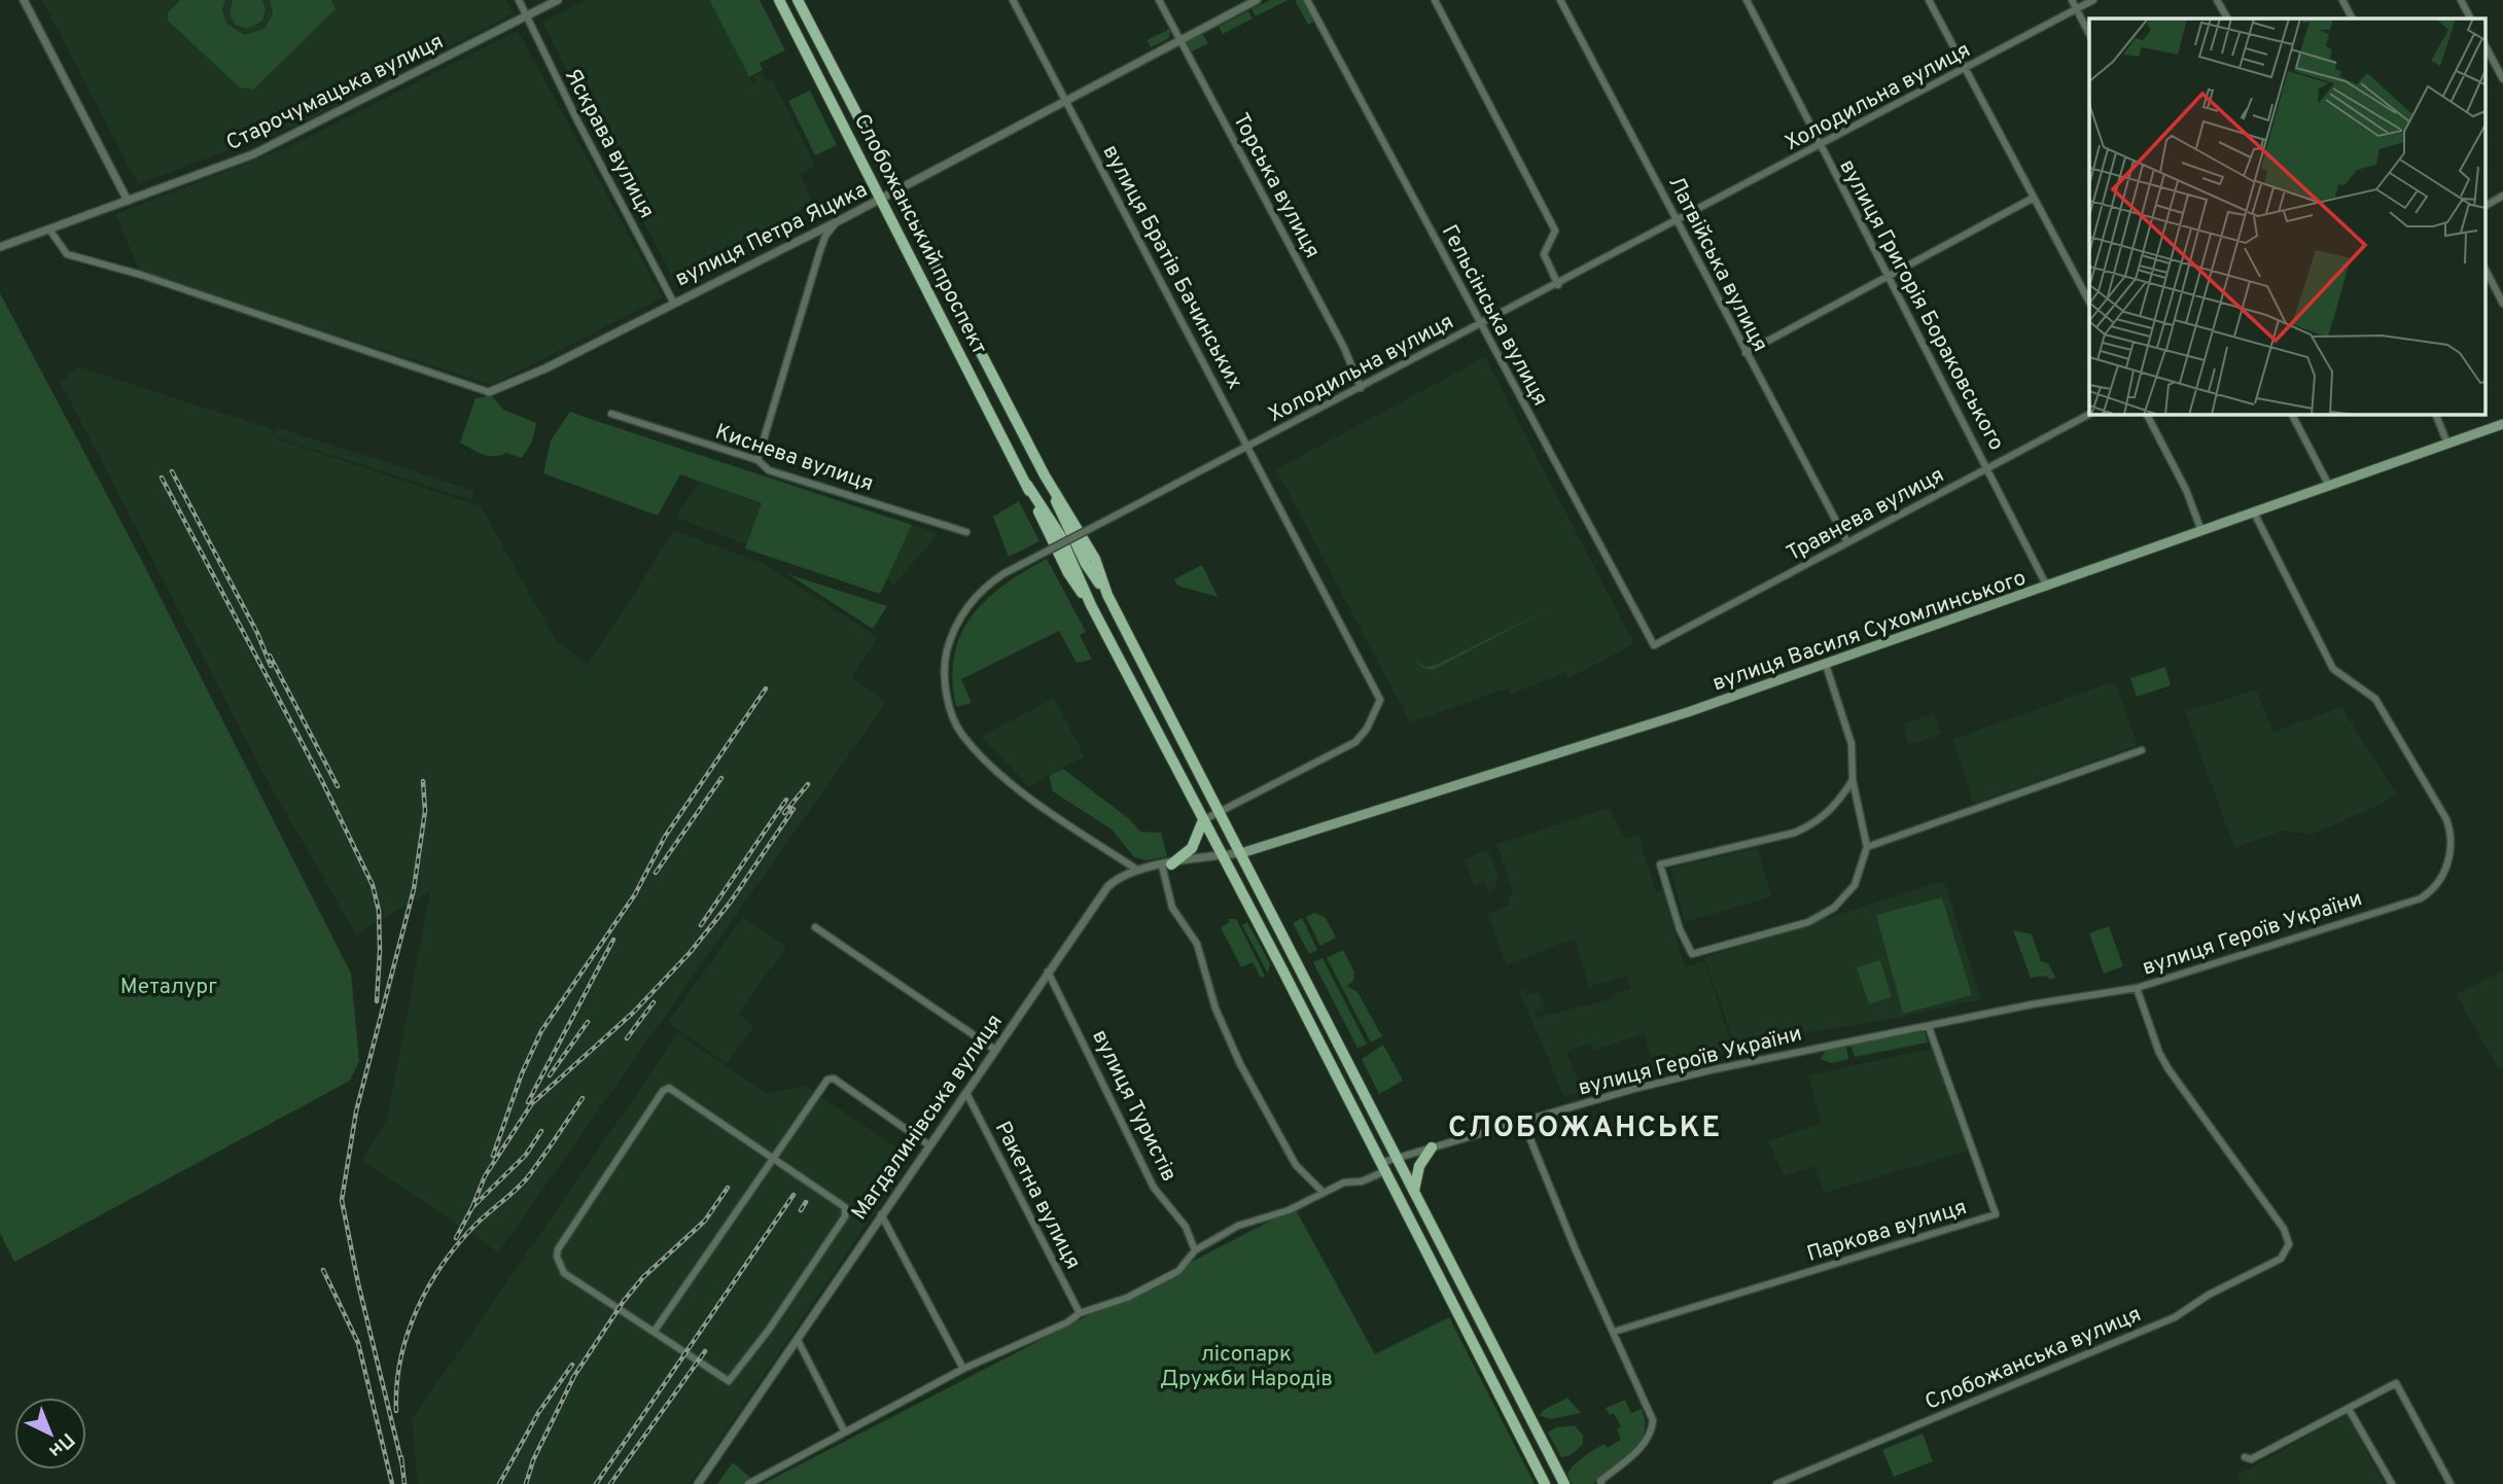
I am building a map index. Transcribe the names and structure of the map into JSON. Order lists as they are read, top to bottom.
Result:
{
  "streets": {
    "main road": ["Слобожанський проспект", "вулиця Василя Сухомлинського"],
    "street": [
      "Старочумацька вулиця",
      "Холодильна вулиця",
      "Яскрава вулиця",
      "Торська вулиця",
      "вулиця Петра Яцика",
      "Латвійська вулиця",
      "вулиця Братів Бачинських",
      "вулиця Григорія Бораковського",
      "Гельсінська вулиця",
      "Киснева вулиця",
      "Травнева вулиця",
      "вулиця Героїв України",
      "вулиця Туристів",
      "Магдалинівська вулиця",
      "Ракетна вулиця",
      "Паркова вулиця",
      "Слобожанська вулиця"
    ]
  },
  "crossings": [
    ["Старочумацька вулиця", "Яскрава вулиця"],
    ["Холодильна вулиця", "Торська вулиця"],
    ["Холодильна вулиця", "Латвійська вулиця"],
    ["Холодильна вулиця", "вулиця Братів Бачинських"],
    ["Холодильна вулиця", "вулиця Григорія Бораковського"],
    ["Холодильна вулиця", "Гельсінська вулиця"],
    ["Холодильна вулиця", "Магдалинівська вулиця"],
    ["Яскрава вулиця", "вулиця Петра Яцика"],
    ["Торська вулиця", "вулиця Петра Яцика"],
    ["вулиця Петра Яцика", "Слобожанський проспект"],
    ["вулиця Петра Яцика", "вулиця Братів Бачинських"],
    ["Слобожанський проспект", "вулиця Братів Бачинських"],
    ["Слобожанський проспект", "вулиця Василя Сухомлинського"],
    ["Слобожанський проспект", "вулиця Героїв України"],
    ["Слобожанський проспект", "Магдалинівська вулиця"],
    ["Латвійська вулиця", "Травнева вулиця"],
    ["вулиця Григорія Бораковського", "Травнева вулиця"],
    ["вулиця Григорія Бораковського", "вулиця Василя Сухомлинського"],
    ["Гельсінська вулиця", "Травнева вулиця"],
    ["вулиця Василя Сухомлинського", "вулиця Героїв України"],
    ["вулиця Василя Сухомлинського", "Магдалинівська вулиця"],
    ["вулиця Героїв України", "вулиця Туристів"],
    ["вулиця Героїв України", "Ракетна вулиця"],
    ["вулиця Героїв України", "Паркова вулиця"],
    ["вулиця Героїв України", "Слобожанська вулиця"],
    ["вулиця Туристів", "Магдалинівська вулиця"],
    ["Магдалинівська вулиця", "Ракетна вулиця"]
  ],
  "districts": ["СЛОБОЖАНСЬКЕ"],
  "parks": ["Металург", "лісопарк Дружби Народів"],
  "north": "bottom right"
}
